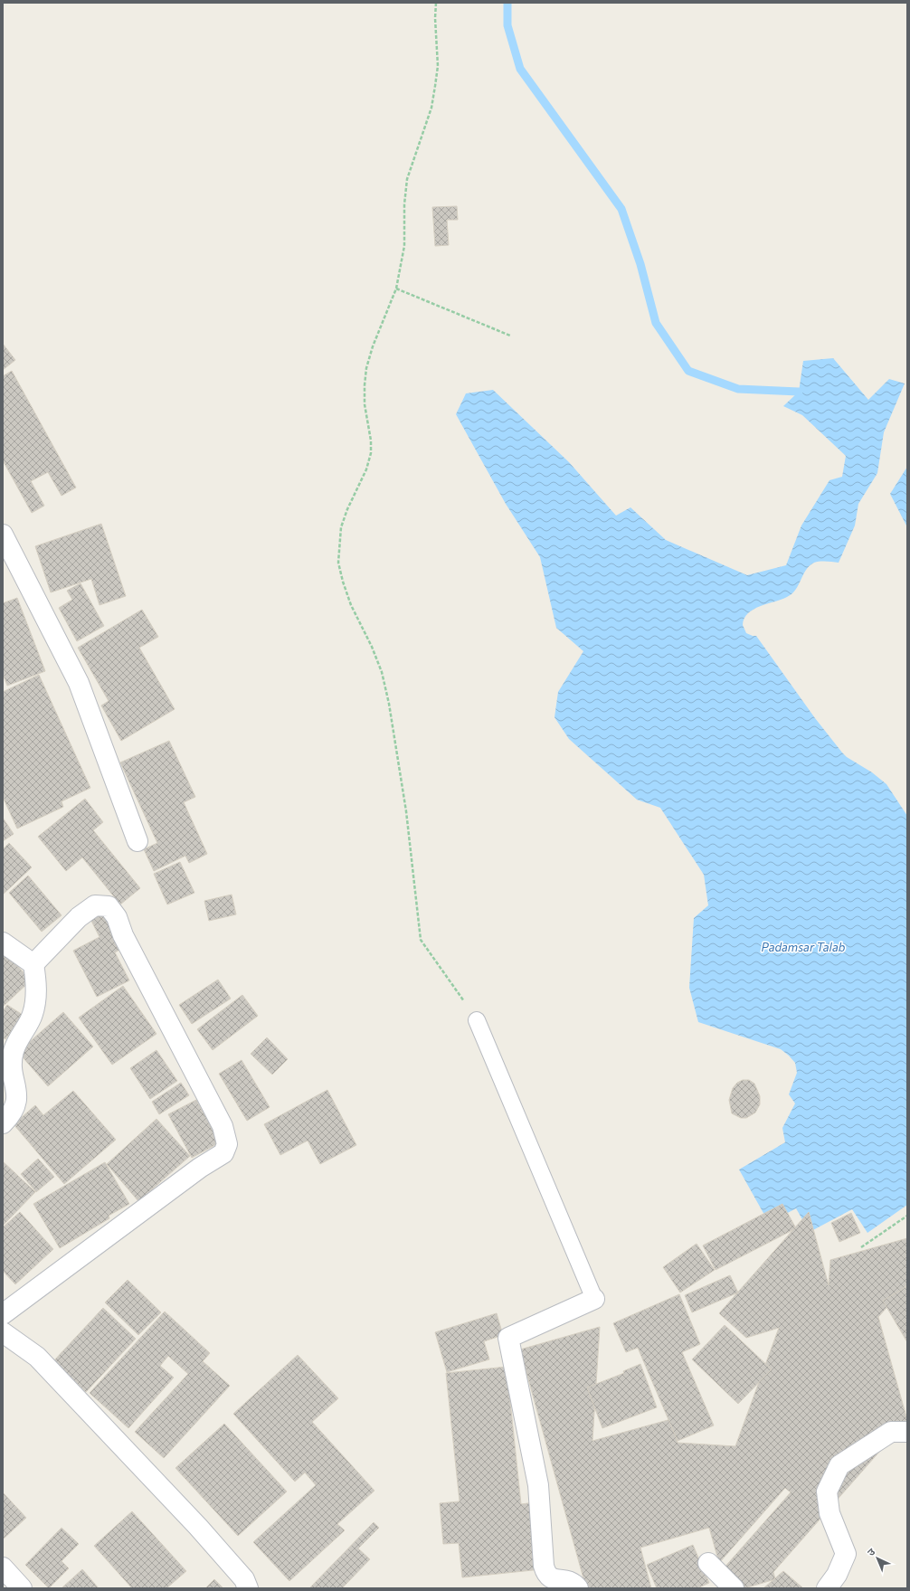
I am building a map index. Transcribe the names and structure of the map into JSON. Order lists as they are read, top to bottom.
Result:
{
  "water": ["Padamsar Talab"],
  "north": "top left"
}
